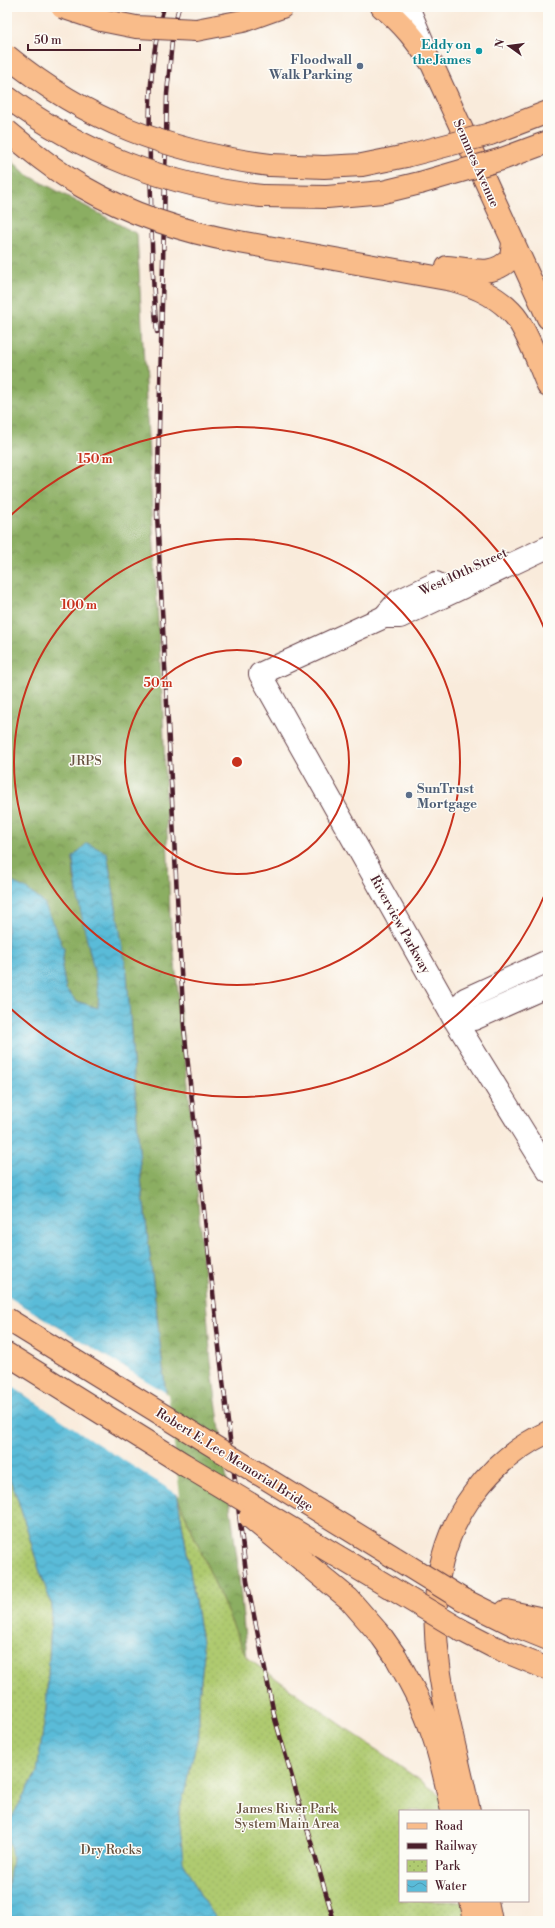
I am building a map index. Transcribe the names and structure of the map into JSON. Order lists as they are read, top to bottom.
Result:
{
  "streets": {
    "main road": ["Semmes Avenue", "Robert E. Lee Memorial Bridge"],
    "street": ["West 10th Street", "Riverview Parkway"]
  },
  "crossings": [
    ["West 10th Street", "Riverview Parkway"]
  ],
  "parks": ["JRPS", "James River Park System Main Area", "Dry Rocks"],
  "places": ["Eddy on the James", "Floodwall Walk Parking", "SunTrust Mortgage"],
  "legend": [
    "Road",
    "Railway",
    "Park",
    "Water"
  ],
  "scale_bar": "50 m",
  "north": "left",
  "rings": ["150 m", "100 m", "50 m"]
}
